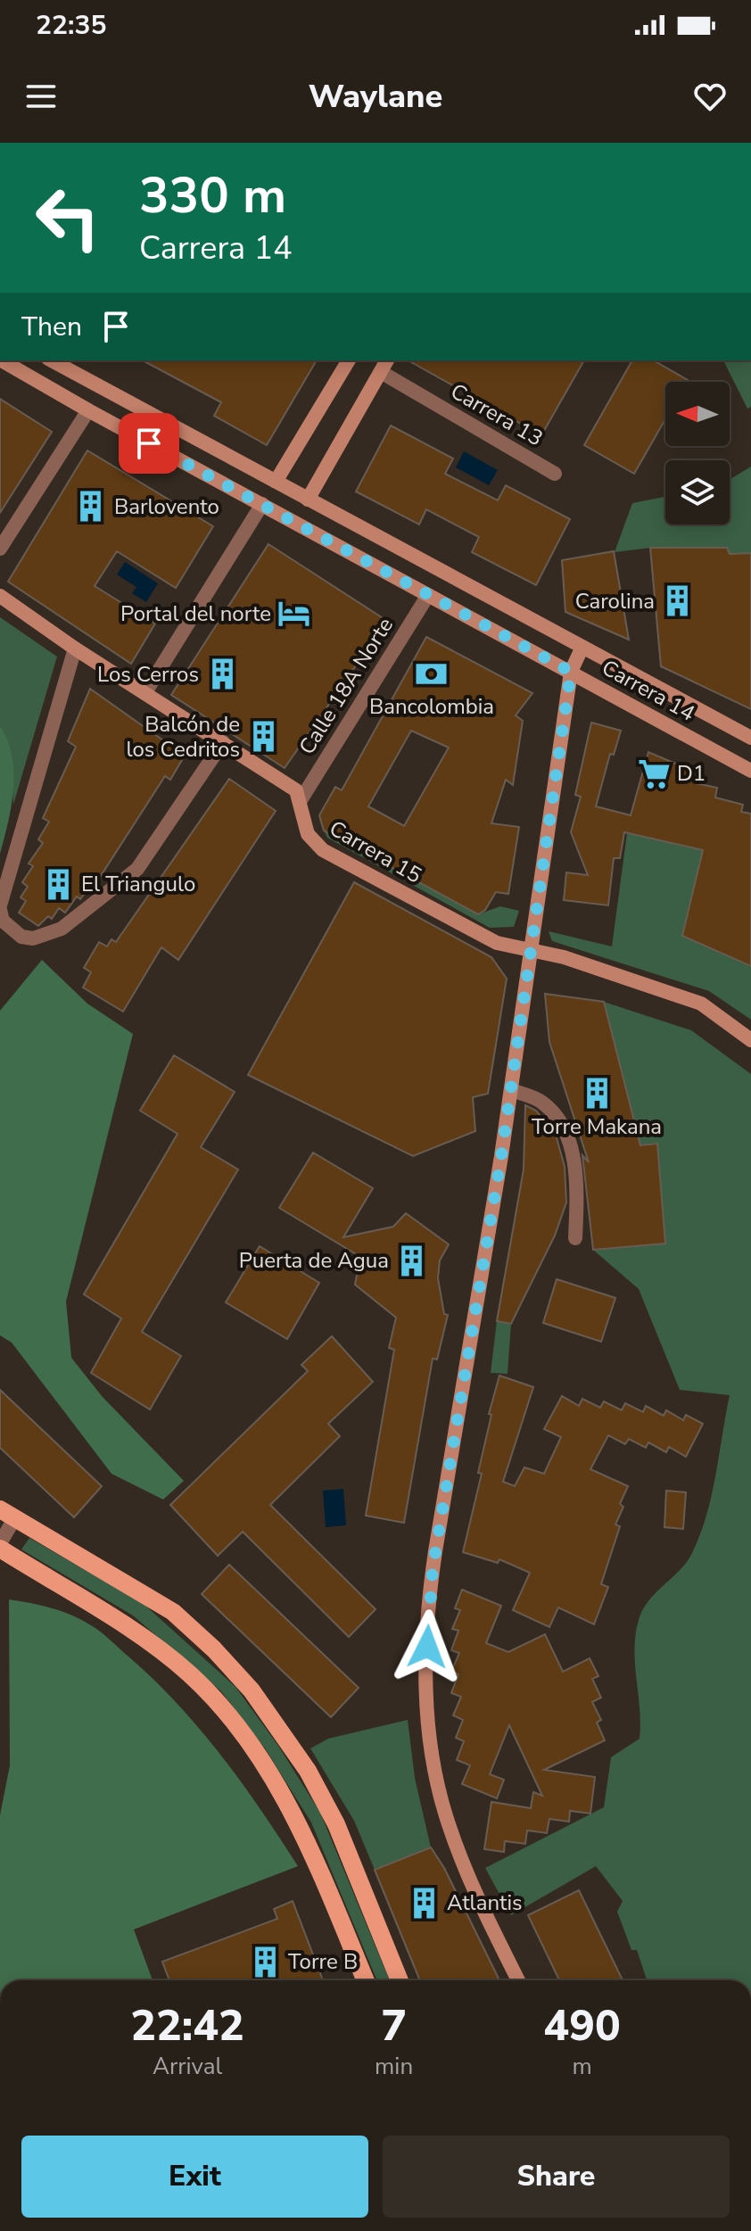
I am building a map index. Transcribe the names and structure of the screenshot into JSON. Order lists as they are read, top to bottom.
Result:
{
  "streets": {
    "street": [
      "Carrera 13",
      "Calle 18A Norte",
      "Carrera 14",
      "Carrera 15"
    ]
  },
  "crossings": [
    ["Calle 18A Norte", "Carrera 14"],
    ["Calle 18A Norte", "Carrera 15"]
  ],
  "places": {
    "building": [
      "Barlovento",
      "Carolina",
      "Los Cerros",
      "Balcón de los Cedritos",
      "El Triangulo",
      "Torre Makana",
      "Puerta de Agua",
      "Atlantis",
      "Torre B"
    ],
    "hotel": ["Portal del norte"],
    "bank": ["Bancolombia"],
    "supermarket": ["D1"]
  },
  "north": "left",
  "page": {
    "status": "22:35",
    "header": "Waylane",
    "turn": ["330 m", "Carrera 14"],
    "then": "Then",
    "eta": [
      "22:42",
      "Arrival",
      "7",
      "min",
      "490",
      "m"
    ],
    "buttons": ["Exit", "Share"]
  }
}
